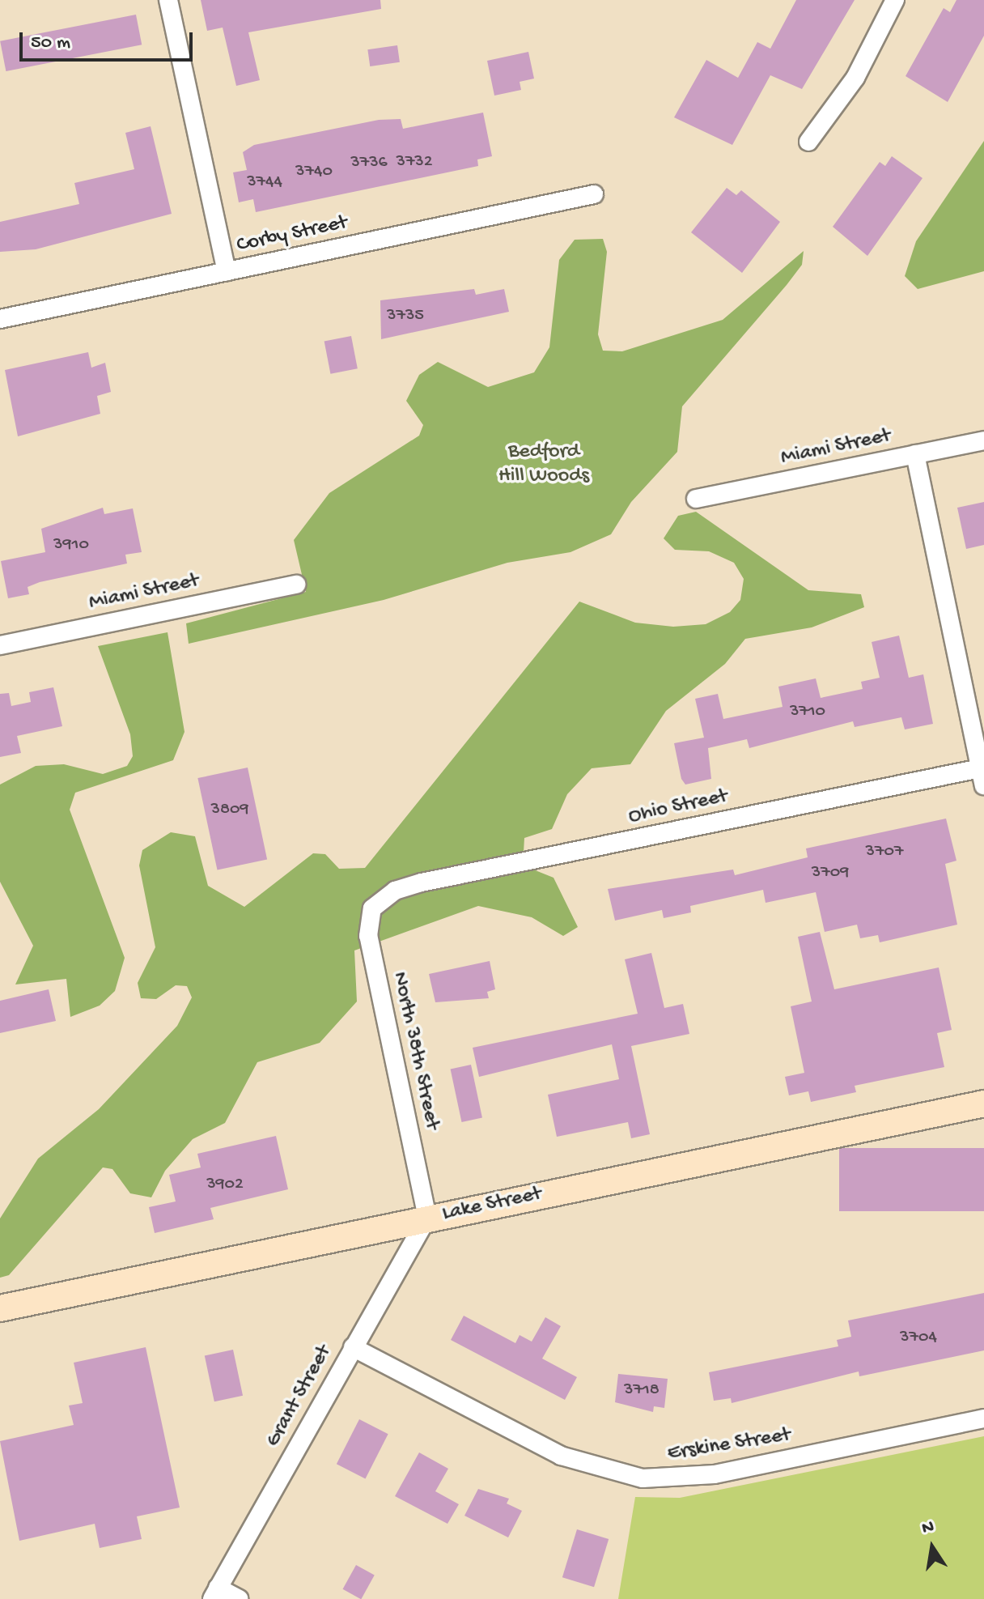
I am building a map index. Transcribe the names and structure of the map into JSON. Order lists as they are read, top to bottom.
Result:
{
  "streets": {
    "main road": ["Lake Street"],
    "street": [
      "Corby Street",
      "Miami Street",
      "Ohio Street",
      "North 38th Street",
      "Grant Street",
      "Erskine Street"
    ]
  },
  "crossings": [
    ["Ohio Street", "North 38th Street"],
    ["North 38th Street", "Lake Street"],
    ["North 38th Street", "Grant Street"],
    ["Lake Street", "Grant Street"],
    ["Grant Street", "Erskine Street"]
  ],
  "parks": ["Bedford Hill Woods"],
  "house_numbers": [
    "3732",
    "3736",
    "3740",
    "3744",
    "3735",
    "3910",
    "3710",
    "3809",
    "3707",
    "3709",
    "3902",
    "3704",
    "3718"
  ],
  "scale_bar": "50 m",
  "north": "top"
}
